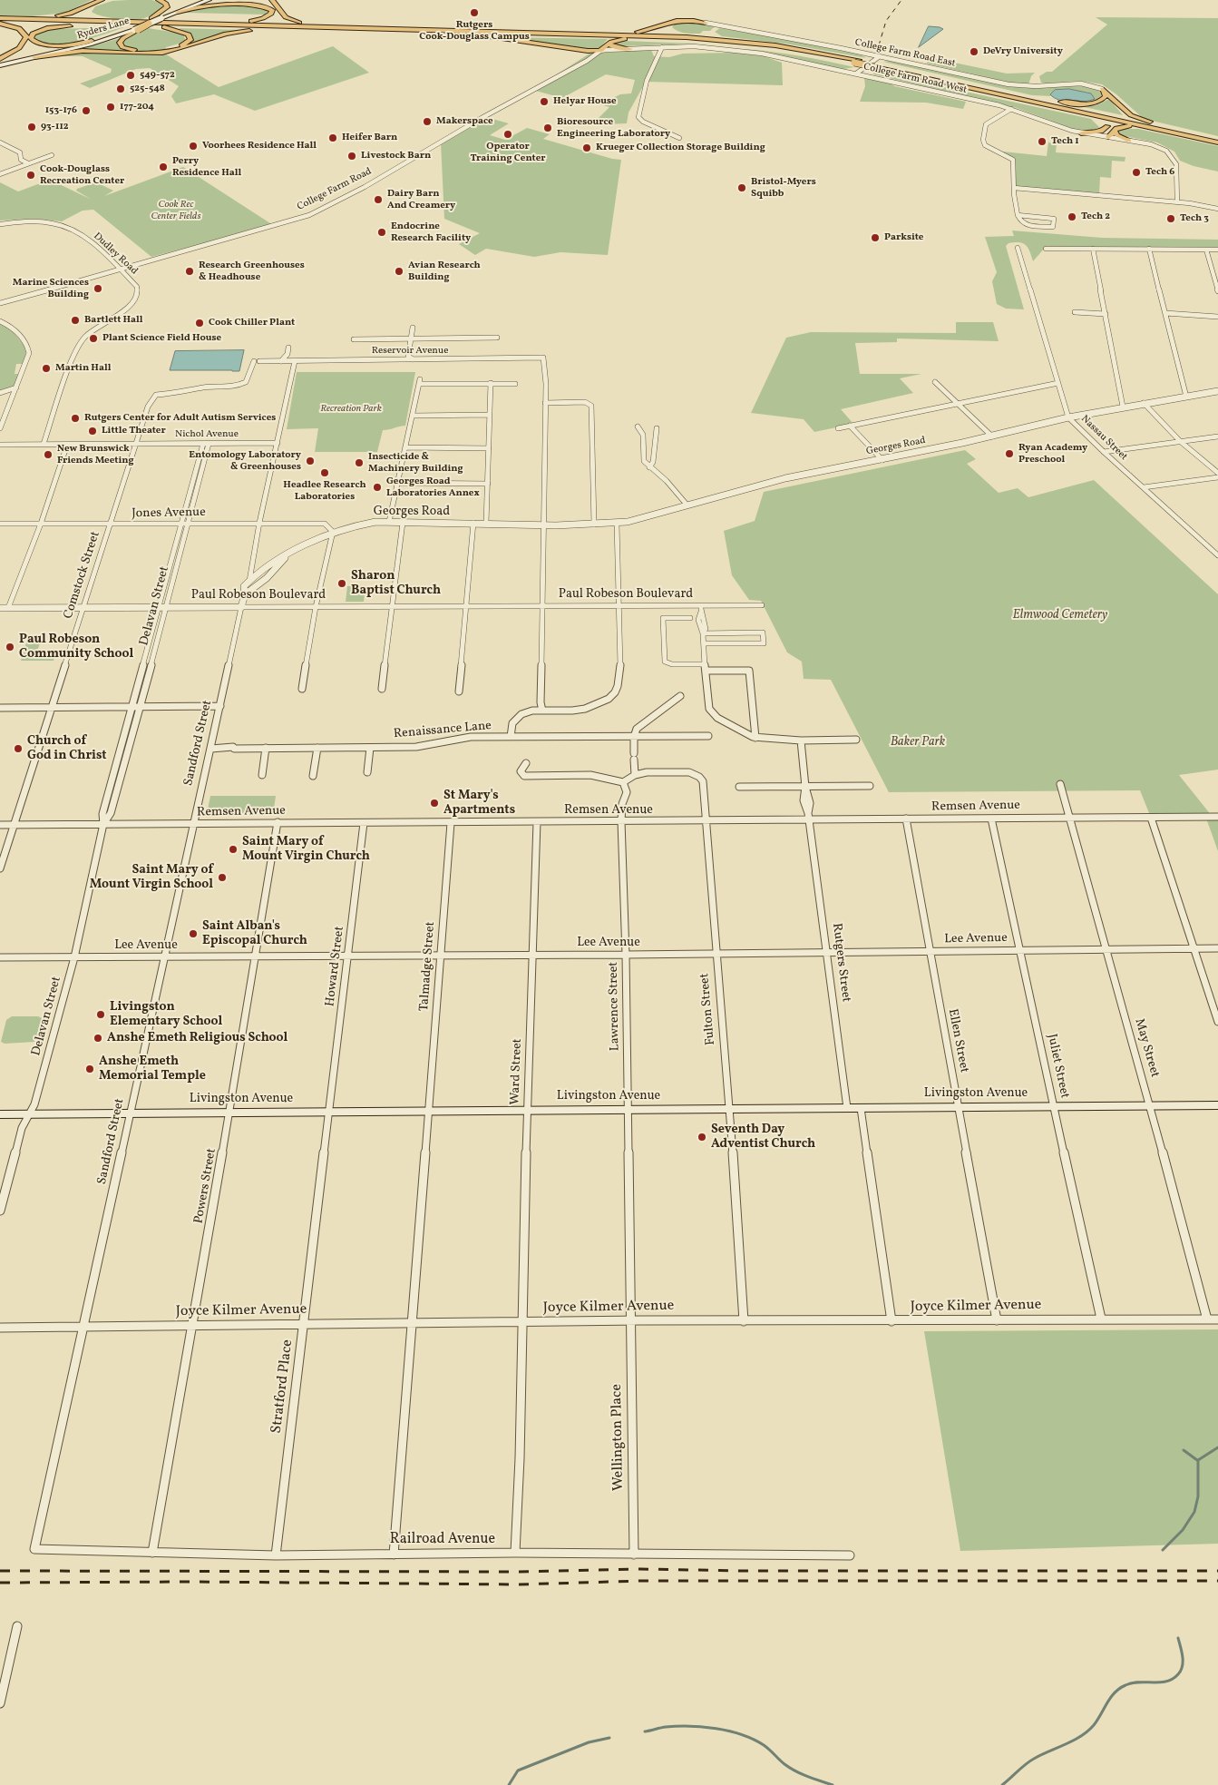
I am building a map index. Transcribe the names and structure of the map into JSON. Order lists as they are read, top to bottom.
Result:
{
  "streets": {
    "main road": ["Ryders Lane", "Livingston Avenue"],
    "street": [
      "College Farm Road East",
      "College Farm Road West",
      "College Farm Road",
      "Dudley Road",
      "Reservoir Avenue",
      "Nichol Avenue",
      "Nassau Street",
      "Georges Road",
      "Jones Avenue",
      "Comstock Street",
      "Paul Robeson Boulevard",
      "Delavan Street",
      "Renaissance Lane",
      "Sandford Street",
      "Remsen Avenue",
      "Lee Avenue",
      "Rutgers Street",
      "Howard Street",
      "Talmadge Street",
      "Lawrence Street",
      "Fulton Street",
      "Ellen Street",
      "May Street",
      "Juliet Street",
      "Ward Street",
      "Powers Street",
      "Joyce Kilmer Avenue",
      "Stratford Place",
      "Wellington Place",
      "Railroad Avenue"
    ]
  },
  "crossings": [
    ["College Farm Road West", "College Farm Road"],
    ["College Farm Road", "Dudley Road"],
    ["Dudley Road", "Nichol Avenue"],
    ["Nichol Avenue", "Comstock Street"],
    ["Nichol Avenue", "Delavan Street"],
    ["Nassau Street", "Georges Road"],
    ["Georges Road", "Jones Avenue"],
    ["Jones Avenue", "Comstock Street"],
    ["Jones Avenue", "Delavan Street"],
    ["Comstock Street", "Paul Robeson Boulevard"],
    ["Comstock Street", "Remsen Avenue"],
    ["Paul Robeson Boulevard", "Delavan Street"],
    ["Paul Robeson Boulevard", "Sandford Street"],
    ["Delavan Street", "Remsen Avenue"],
    ["Delavan Street", "Lee Avenue"],
    ["Delavan Street", "Livingston Avenue"],
    ["Renaissance Lane", "Sandford Street"],
    ["Sandford Street", "Remsen Avenue"],
    ["Sandford Street", "Lee Avenue"],
    ["Sandford Street", "Livingston Avenue"],
    ["Sandford Street", "Joyce Kilmer Avenue"],
    ["Sandford Street", "Railroad Avenue"],
    ["Remsen Avenue", "Rutgers Street"],
    ["Remsen Avenue", "Howard Street"],
    ["Remsen Avenue", "Talmadge Street"],
    ["Remsen Avenue", "Lawrence Street"],
    ["Remsen Avenue", "Fulton Street"],
    ["Remsen Avenue", "Ellen Street"],
    ["Remsen Avenue", "May Street"],
    ["Remsen Avenue", "Juliet Street"],
    ["Remsen Avenue", "Ward Street"],
    ["Remsen Avenue", "Powers Street"],
    ["Lee Avenue", "Rutgers Street"],
    ["Lee Avenue", "Howard Street"],
    ["Lee Avenue", "Talmadge Street"],
    ["Lee Avenue", "Lawrence Street"],
    ["Lee Avenue", "Fulton Street"],
    ["Lee Avenue", "Ellen Street"],
    ["Lee Avenue", "May Street"],
    ["Lee Avenue", "Juliet Street"],
    ["Lee Avenue", "Ward Street"],
    ["Lee Avenue", "Powers Street"],
    ["Rutgers Street", "Livingston Avenue"],
    ["Howard Street", "Livingston Avenue"],
    ["Howard Street", "Stratford Place"],
    ["Talmadge Street", "Livingston Avenue"],
    ["Talmadge Street", "Joyce Kilmer Avenue"],
    ["Talmadge Street", "Railroad Avenue"],
    ["Lawrence Street", "Livingston Avenue"],
    ["Lawrence Street", "Joyce Kilmer Avenue"],
    ["Lawrence Street", "Wellington Place"],
    ["Fulton Street", "Livingston Avenue"],
    ["Fulton Street", "Joyce Kilmer Avenue"],
    ["Ellen Street", "Livingston Avenue"],
    ["Ellen Street", "Joyce Kilmer Avenue"],
    ["May Street", "Livingston Avenue"],
    ["May Street", "Joyce Kilmer Avenue"],
    ["Juliet Street", "Livingston Avenue"],
    ["Juliet Street", "Joyce Kilmer Avenue"],
    ["Ward Street", "Livingston Avenue"],
    ["Ward Street", "Joyce Kilmer Avenue"],
    ["Ward Street", "Railroad Avenue"],
    ["Livingston Avenue", "Powers Street"],
    ["Livingston Avenue", "Stratford Place"],
    ["Powers Street", "Joyce Kilmer Avenue"],
    ["Powers Street", "Railroad Avenue"],
    ["Joyce Kilmer Avenue", "Stratford Place"],
    ["Joyce Kilmer Avenue", "Wellington Place"],
    ["Stratford Place", "Railroad Avenue"],
    ["Wellington Place", "Railroad Avenue"]
  ],
  "parks": [
    "Cook Rec Center Fields",
    "Recreation Park",
    "Elmwood Cemetery",
    "Baker Park"
  ],
  "places": [
    "Rutgers Cook-Douglass Campus",
    "DeVry University",
    "549-572",
    "525-548",
    "Helyar House",
    "177-204",
    "153-176",
    "Makerspace",
    "93-112",
    "Bioresource Engineering Laboratory",
    "Operator Training Center",
    "Heifer Barn",
    "Tech 1",
    "Voorhees Residence Hall",
    "Krueger Collection Storage Building",
    "Livestock Barn",
    "Perry Residence Hall",
    "Tech 6",
    "Cook-Douglass Recreation Center",
    "Bristol-Myers Squibb",
    "Dairy Barn And Creamery",
    "Tech 2",
    "Tech 3",
    "Endocrine Research Facility",
    "Parksite",
    "Research Greenhouses & Headhouse",
    "Avian Research Building",
    "Marine Sciences Building",
    "Bartlett Hall",
    "Cook Chiller Plant",
    "Plant Science Field House",
    "Martin Hall",
    "Rutgers Center for Adult Autism Services",
    "Little Theater",
    "Ryan Academy Preschool",
    "New Brunswick Friends Meeting",
    "Entomology Laboratory & Greenhouses",
    "Insecticide & Machinery Building",
    "Headlee Research Laboratories",
    "Georges Road Laboratories Annex",
    "Sharon Baptist Church",
    "Paul Robeson Community School",
    "Church of God in Christ",
    "St Mary's Apartments",
    "Saint Mary of Mount Virgin Church",
    "Saint Mary of Mount Virgin School",
    "Saint Alban's Episcopal Church",
    "Livingston Elementary School",
    "Anshe Emeth Religious School",
    "Anshe Emeth Memorial Temple",
    "Seventh Day Adventist Church"
  ]
}
